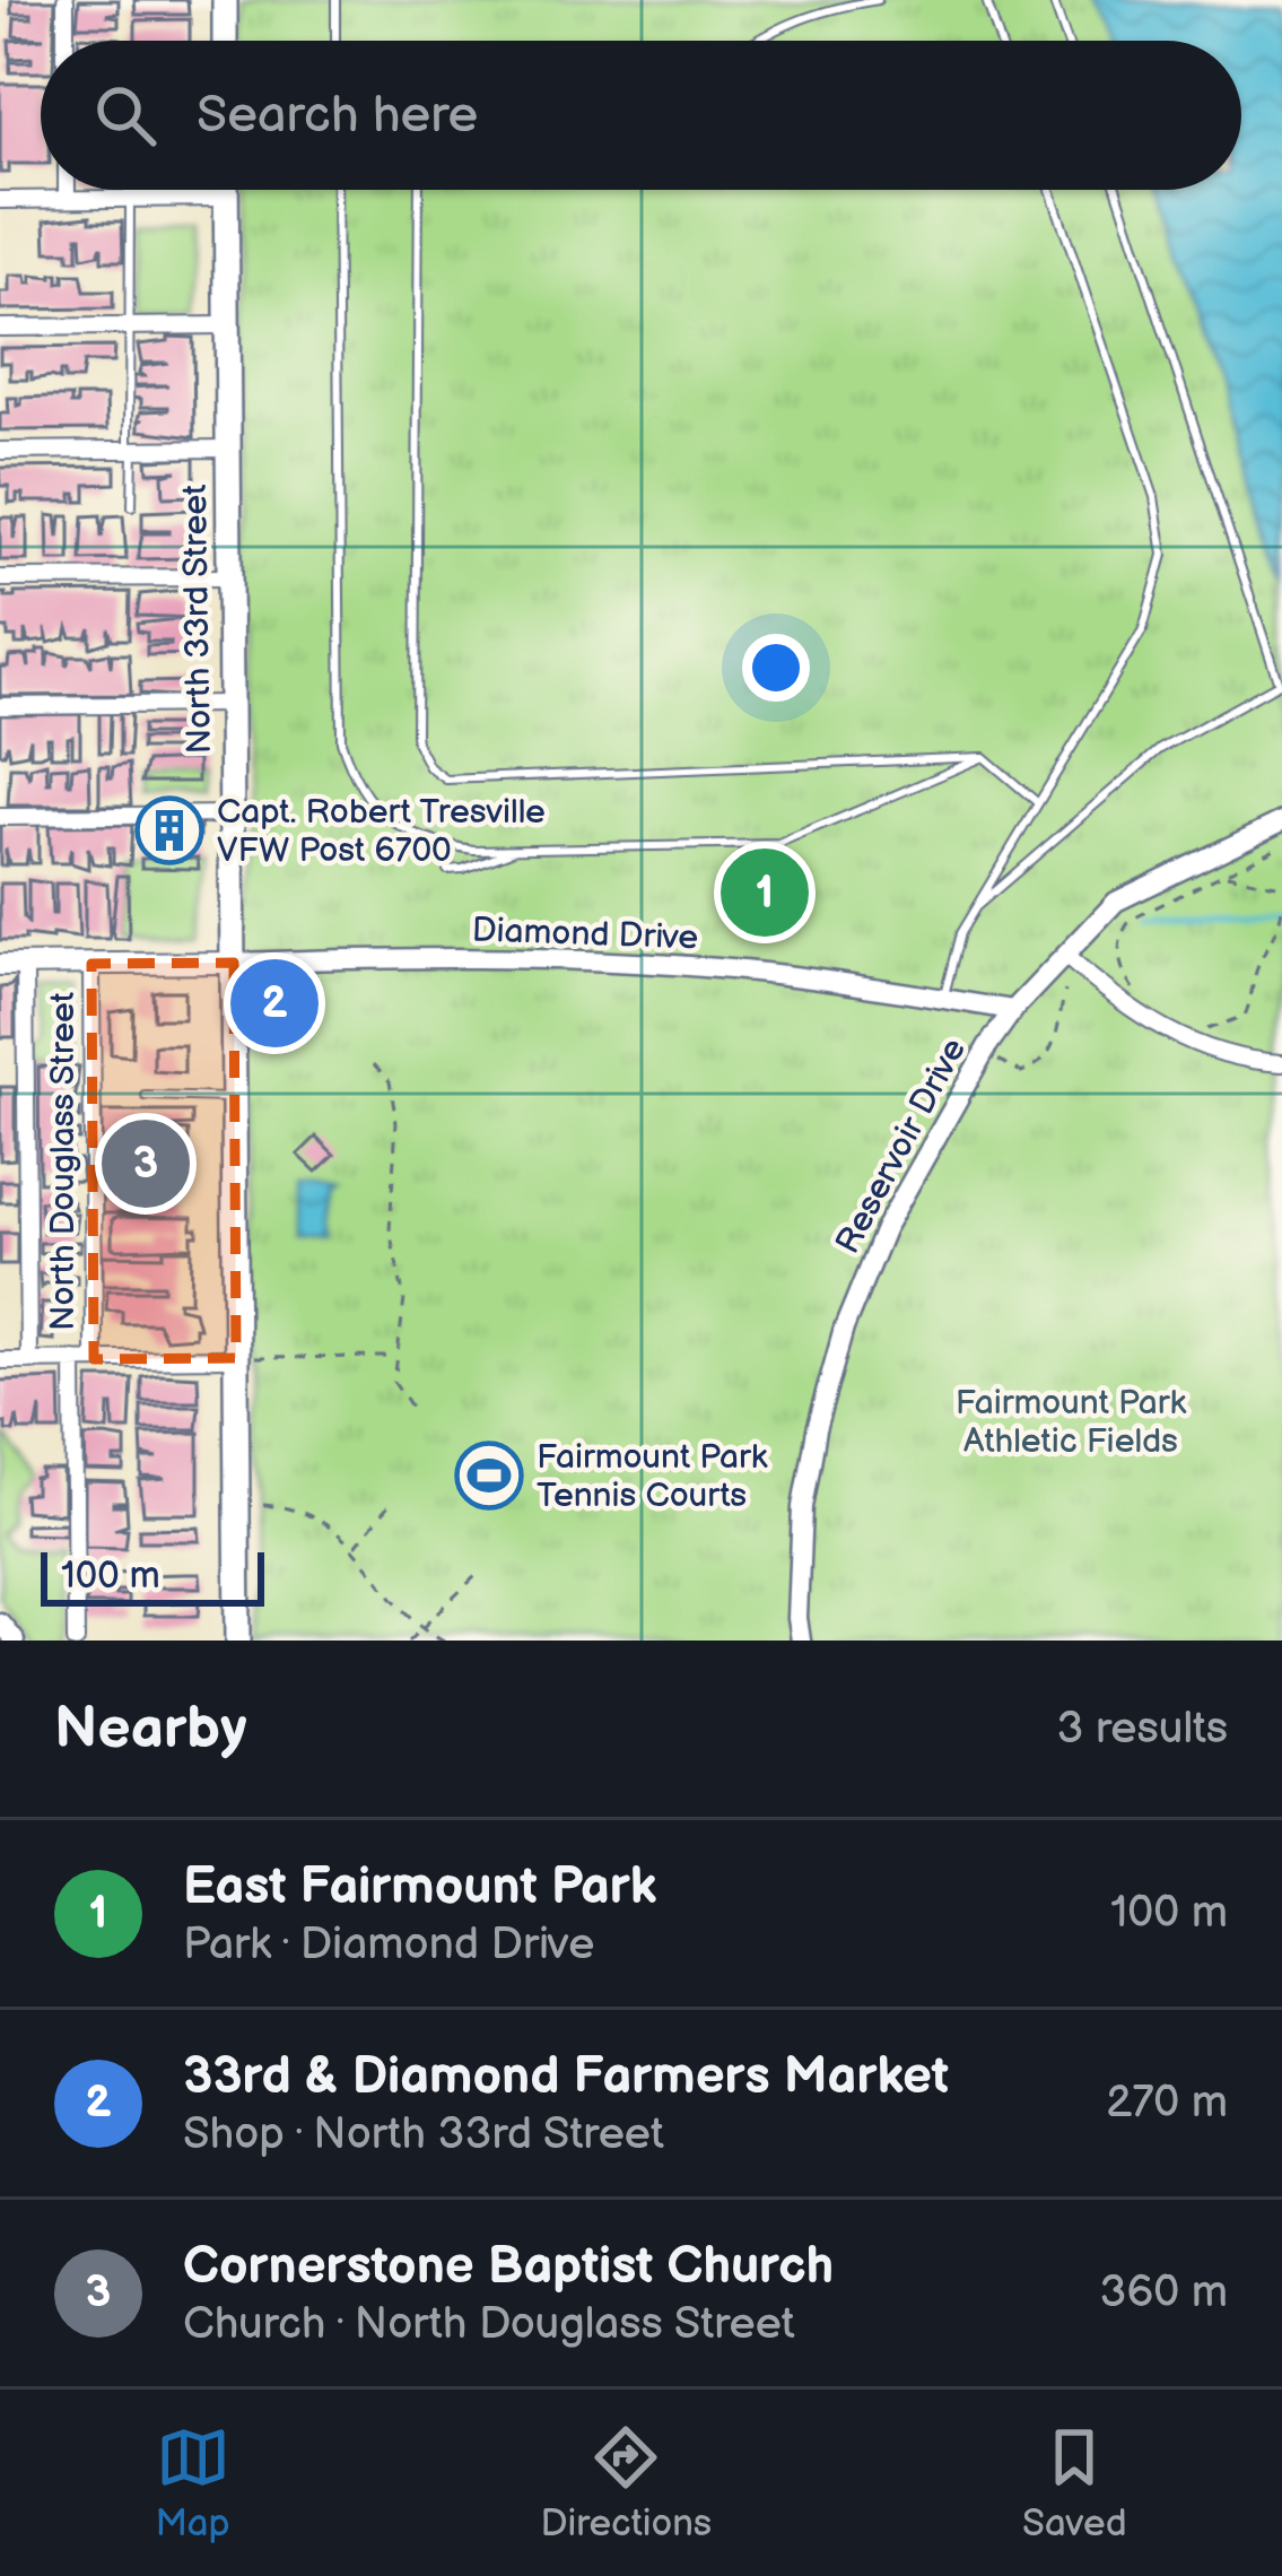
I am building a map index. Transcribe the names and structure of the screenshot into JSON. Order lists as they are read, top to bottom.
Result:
{
  "streets": {
    "main road": ["North 33rd Street"],
    "street": ["Diamond Drive", "Reservoir Drive", "North Douglass Street"]
  },
  "crossings": [
    ["North 33rd Street", "Diamond Drive"],
    ["Diamond Drive", "Reservoir Drive"]
  ],
  "parks": ["Fairmount Park Athletic Fields"],
  "places": {
    "building": ["Capt. Robert Tresville VFW Post 6700"],
    "sports": ["Fairmount Park Tennis Courts"]
  },
  "scale_bar": "100 m",
  "page": {
    "search": "Search here",
    "pins": ["1", "2", "3"],
    "scale": "100 m",
    "heading": ["Nearby", "3 results"],
    "list": [
      {
        "mark": "1",
        "name": "East Fairmount Park",
        "note": "Park · Diamond Drive",
        "value": "100 m"
      },
      {
        "mark": "2",
        "name": "33rd & Diamond Farmers Market",
        "note": "Shop · North 33rd Street",
        "value": "270 m"
      },
      {
        "mark": "3",
        "name": "Cornerstone Baptist Church",
        "note": "Church · North Douglass Street",
        "value": "360 m"
      }
    ],
    "nav": ["Map", "Directions", "Saved"]
  }
}
